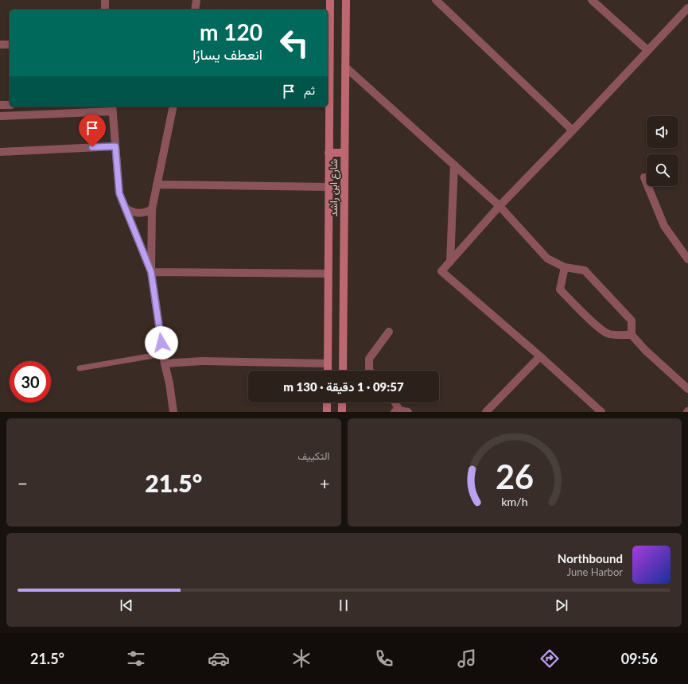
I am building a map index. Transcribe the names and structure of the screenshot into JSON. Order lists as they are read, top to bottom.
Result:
{
  "streets": {
    "main road": ["شارع ابن راشد"]
  },
  "page": {
    "turn": ["120 m", "انعطف يسارًا"],
    "then": "ثم",
    "limit": "30",
    "trip": "09:57 · 1 دقيقة · 130 m",
    "tile": "التكييف",
    "heat": ["−", "21.5°", "+"],
    "song": ["Northbound", "June Harbor"],
    "tabs": ["09:56", "21.5°"],
    "gauge": ["26", "km/h"]
  }
}
